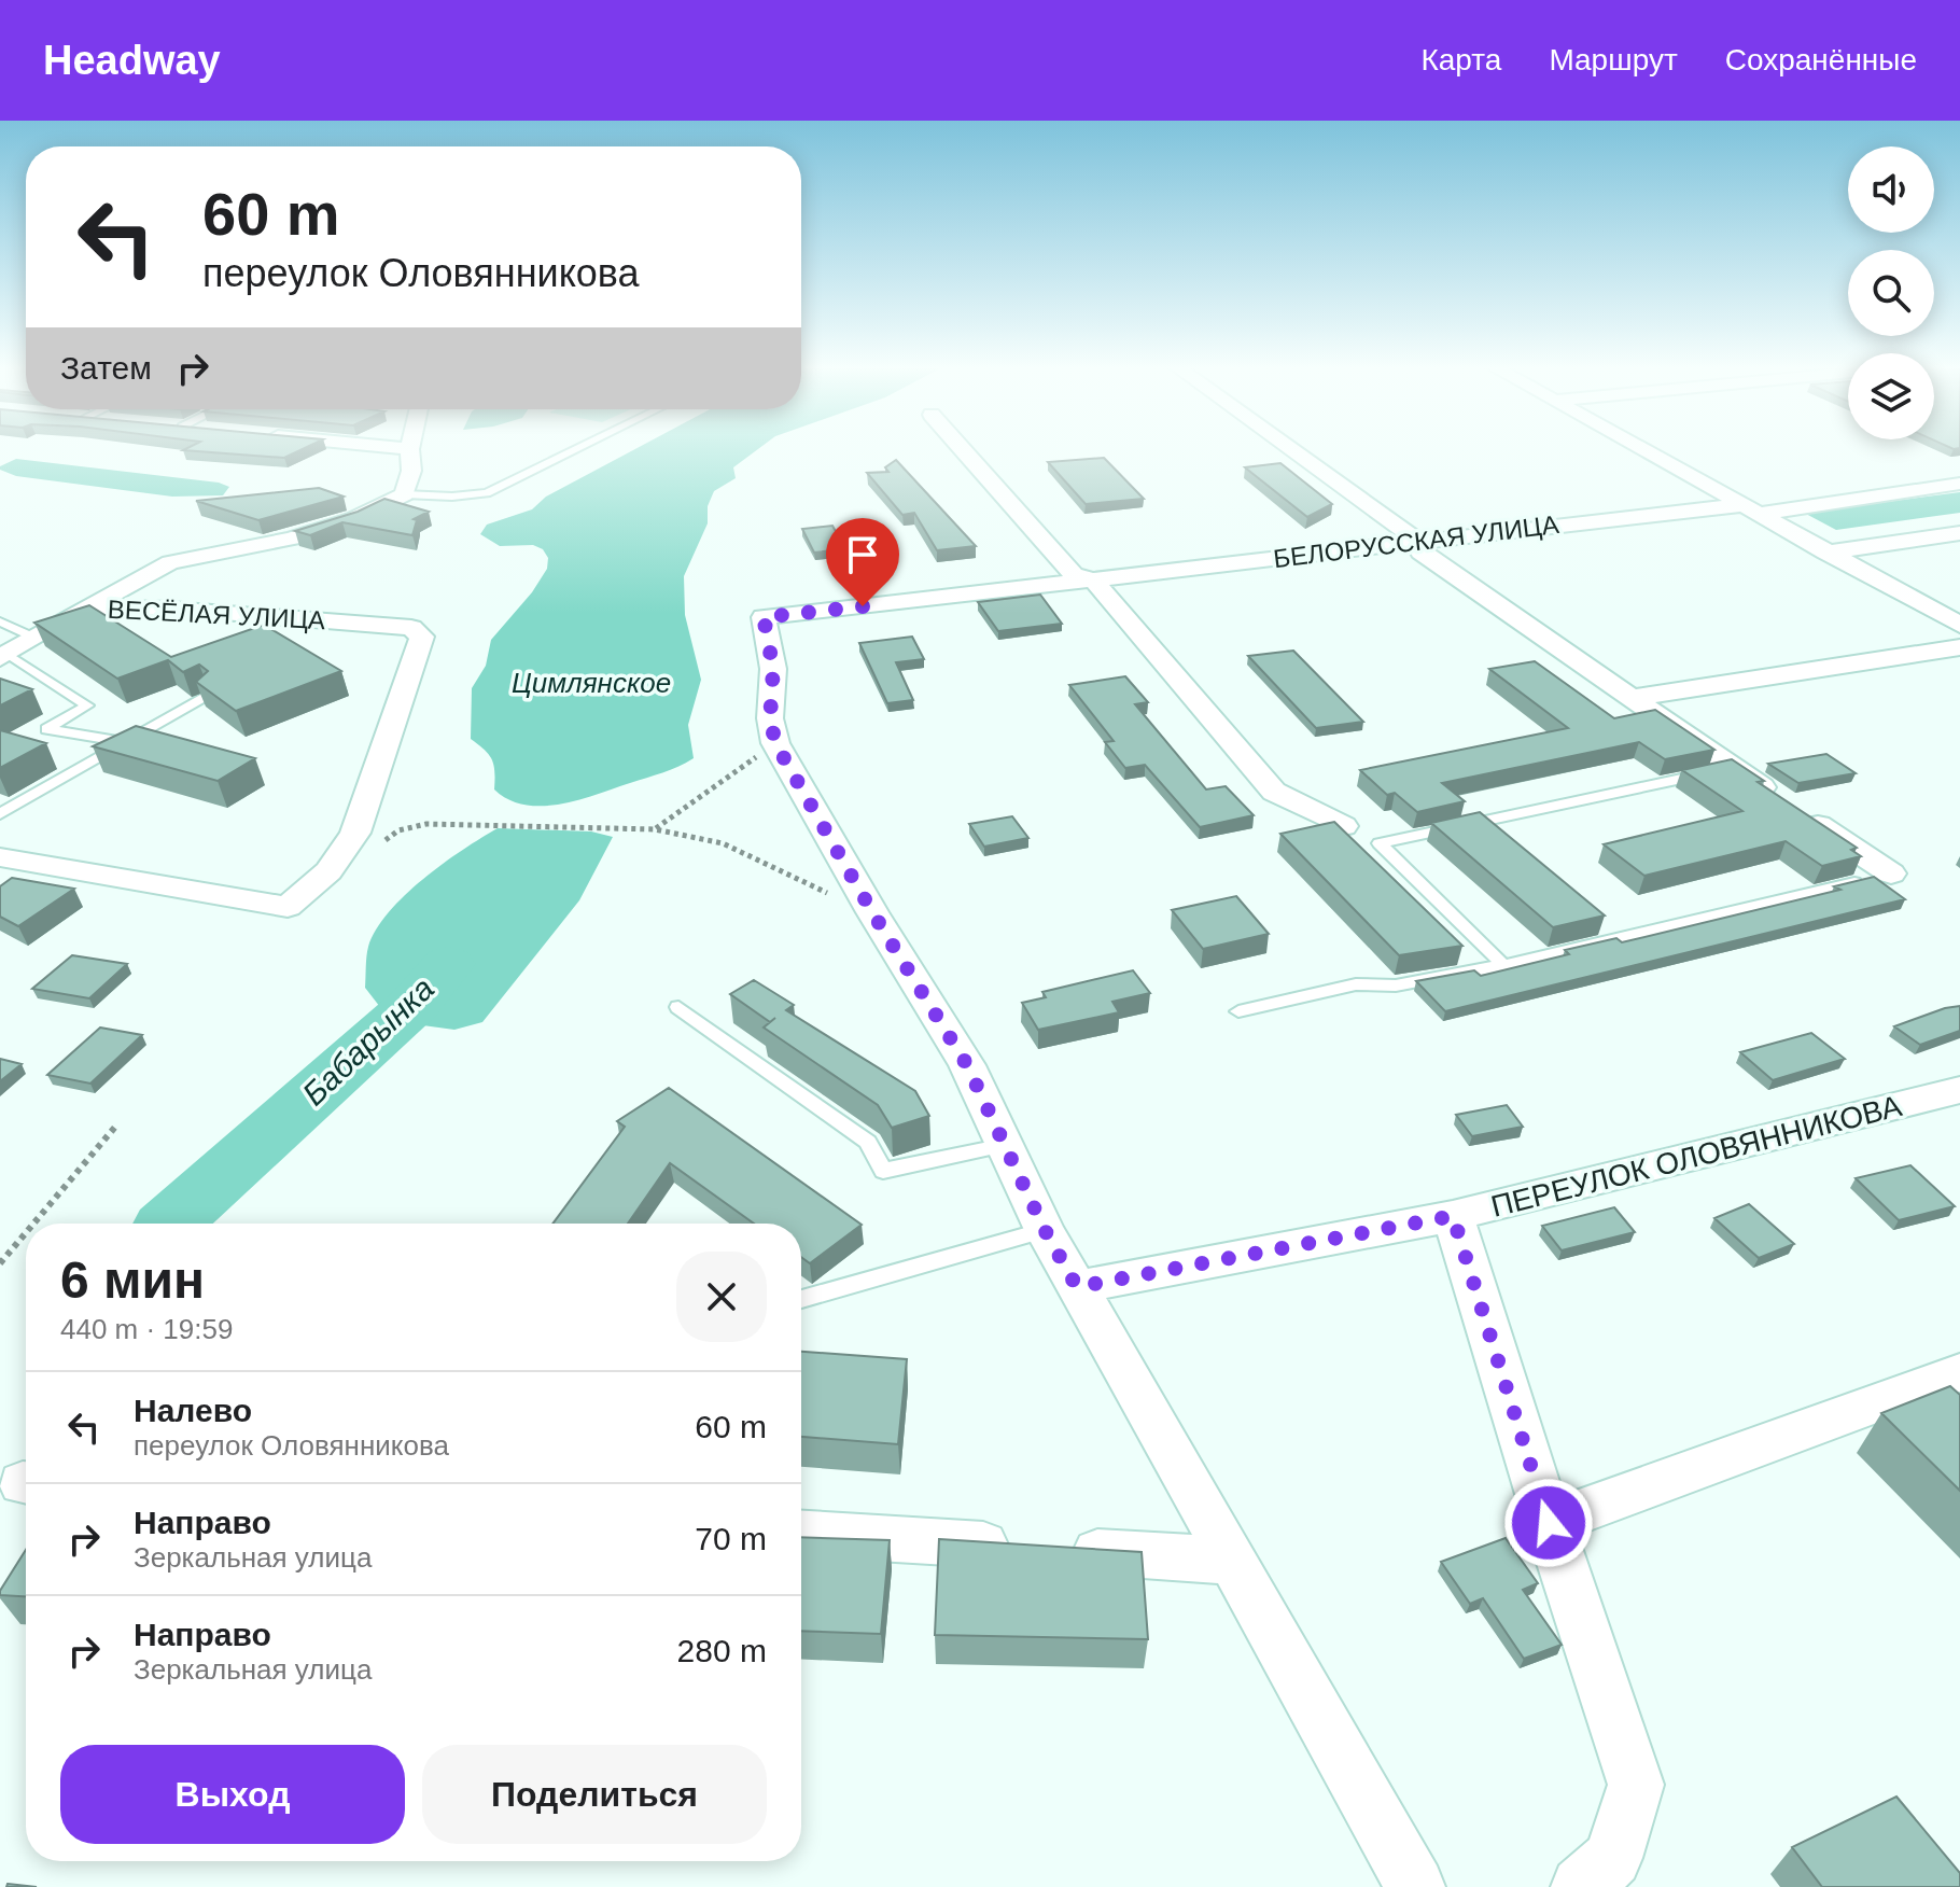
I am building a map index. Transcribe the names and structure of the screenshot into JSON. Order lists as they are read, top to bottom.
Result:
{
  "streets": {
    "street": ["БЕЛОРУССКАЯ УЛИЦА", "ВЕСЁЛАЯ УЛИЦА", "ПЕРЕУЛОК ОЛОВЯННИКОВА"]
  },
  "water": ["Цимлянское", "Бабарынка"],
  "page": {
    "header": "Headway",
    "nav": ["Карта", "Маршрут", "Сохранённые"],
    "turn": ["60 m", "переулок Оловянникова"],
    "then": "Затем",
    "heading": ["6 мин", "440 m · 19:59"],
    "list": [
      {
        "name": "Налево",
        "note": "переулок Оловянникова",
        "value": "60 m"
      },
      {
        "name": "Направо",
        "note": "Зеркальная улица",
        "value": "70 m"
      },
      {
        "name": "Направо",
        "note": "Зеркальная улица",
        "value": "280 m"
      }
    ],
    "buttons": ["Выход", "Поделиться"]
  }
}
